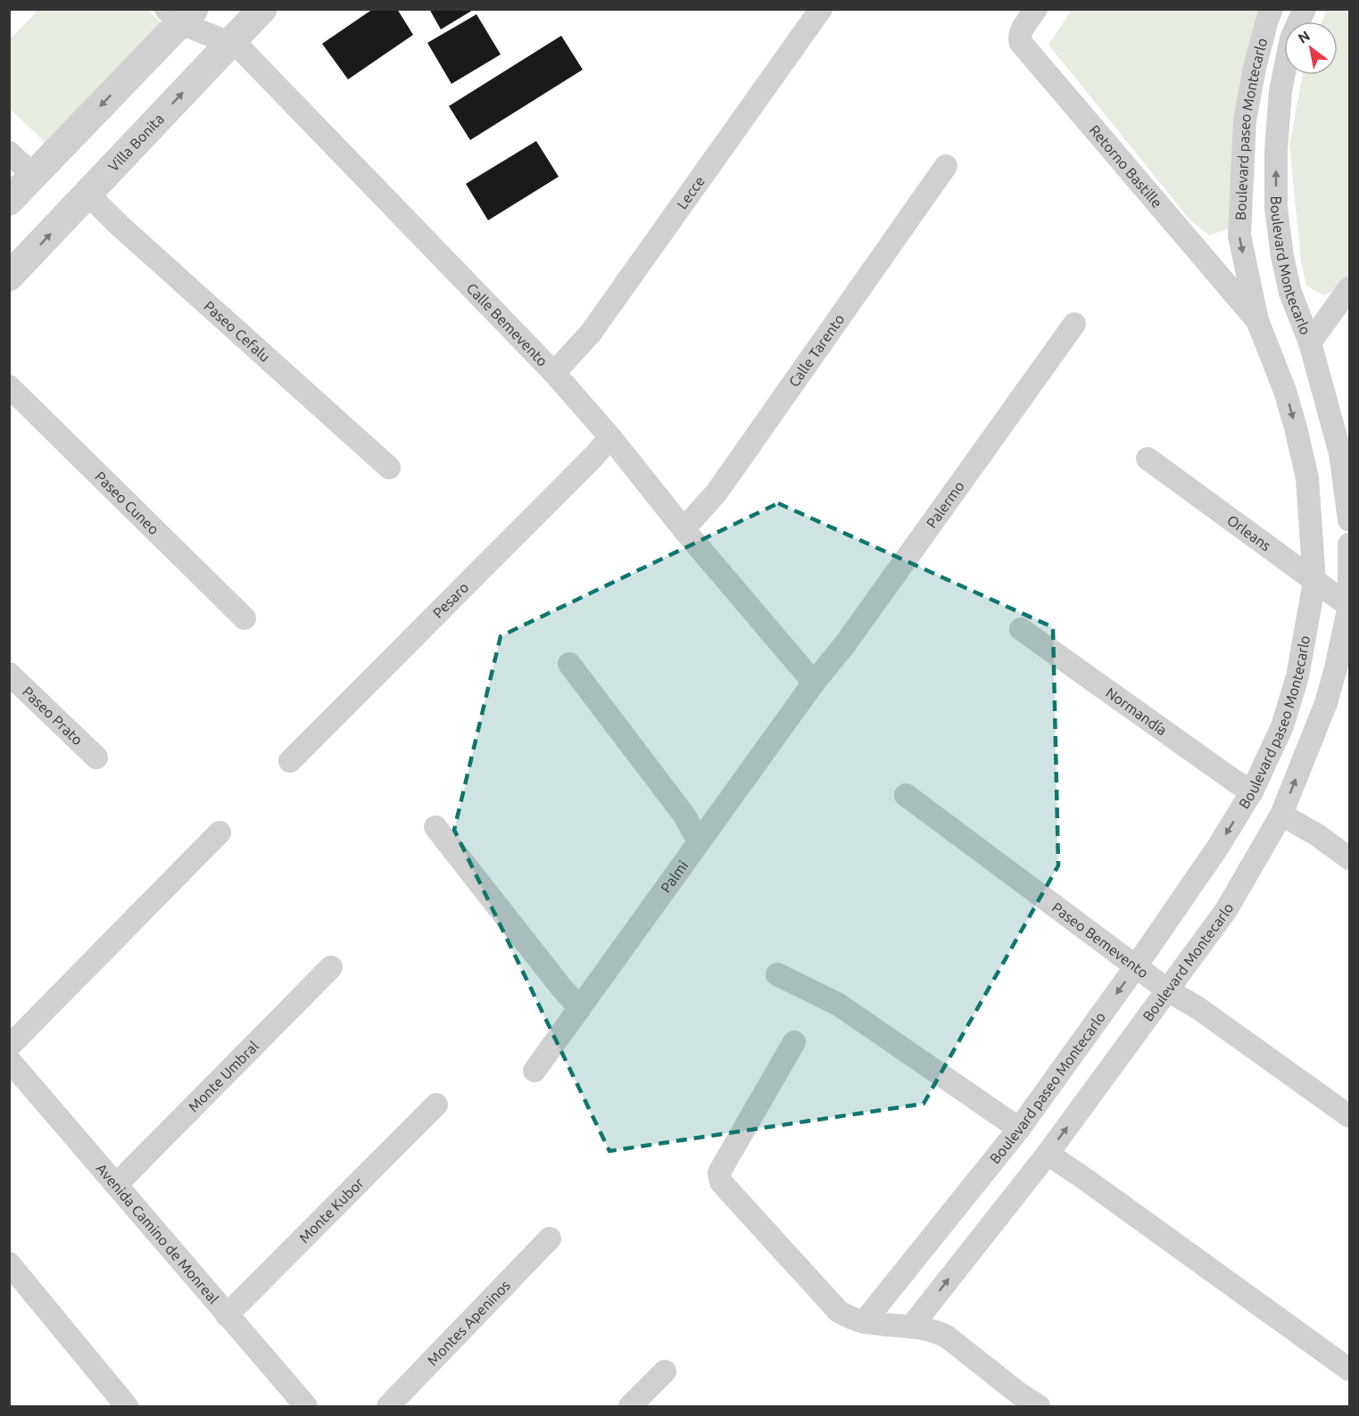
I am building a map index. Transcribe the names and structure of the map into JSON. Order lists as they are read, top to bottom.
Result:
{
  "streets": {
    "street": [
      "Boulevard paseo Montecarlo",
      "Villa Bonita",
      "Retorno Bastille",
      "Lecce",
      "Boulevard Montecarlo",
      "Calle Bemevento",
      "Paseo Cefalu",
      "Calle Tarento",
      "Paseo Cuneo",
      "Palermo",
      "Orleans",
      "Pesaro",
      "Normandía",
      "Paseo Prato",
      "Palmi",
      "Paseo Bemevento",
      "Monte Umbral",
      "Monte Kubor",
      "Avenida Camino de Monreal",
      "Montes Apeninos"
    ]
  },
  "crossings": [
    ["Boulevard paseo Montecarlo", "Retorno Bastille"],
    ["Boulevard paseo Montecarlo", "Orleans"],
    ["Boulevard paseo Montecarlo", "Normandía"],
    ["Boulevard paseo Montecarlo", "Paseo Bemevento"],
    ["Villa Bonita", "Calle Bemevento"],
    ["Villa Bonita", "Paseo Cefalu"],
    ["Lecce", "Calle Bemevento"],
    ["Boulevard Montecarlo", "Orleans"],
    ["Boulevard Montecarlo", "Paseo Bemevento"],
    ["Calle Bemevento", "Calle Tarento"],
    ["Calle Bemevento", "Palermo"],
    ["Calle Bemevento", "Pesaro"],
    ["Calle Bemevento", "Palmi"],
    ["Palermo", "Palmi"],
    ["Monte Umbral", "Avenida Camino de Monreal"],
    ["Monte Kubor", "Avenida Camino de Monreal"]
  ],
  "one_way": ["Boulevard paseo Montecarlo", "Boulevard Montecarlo"],
  "north": "top left"
}
